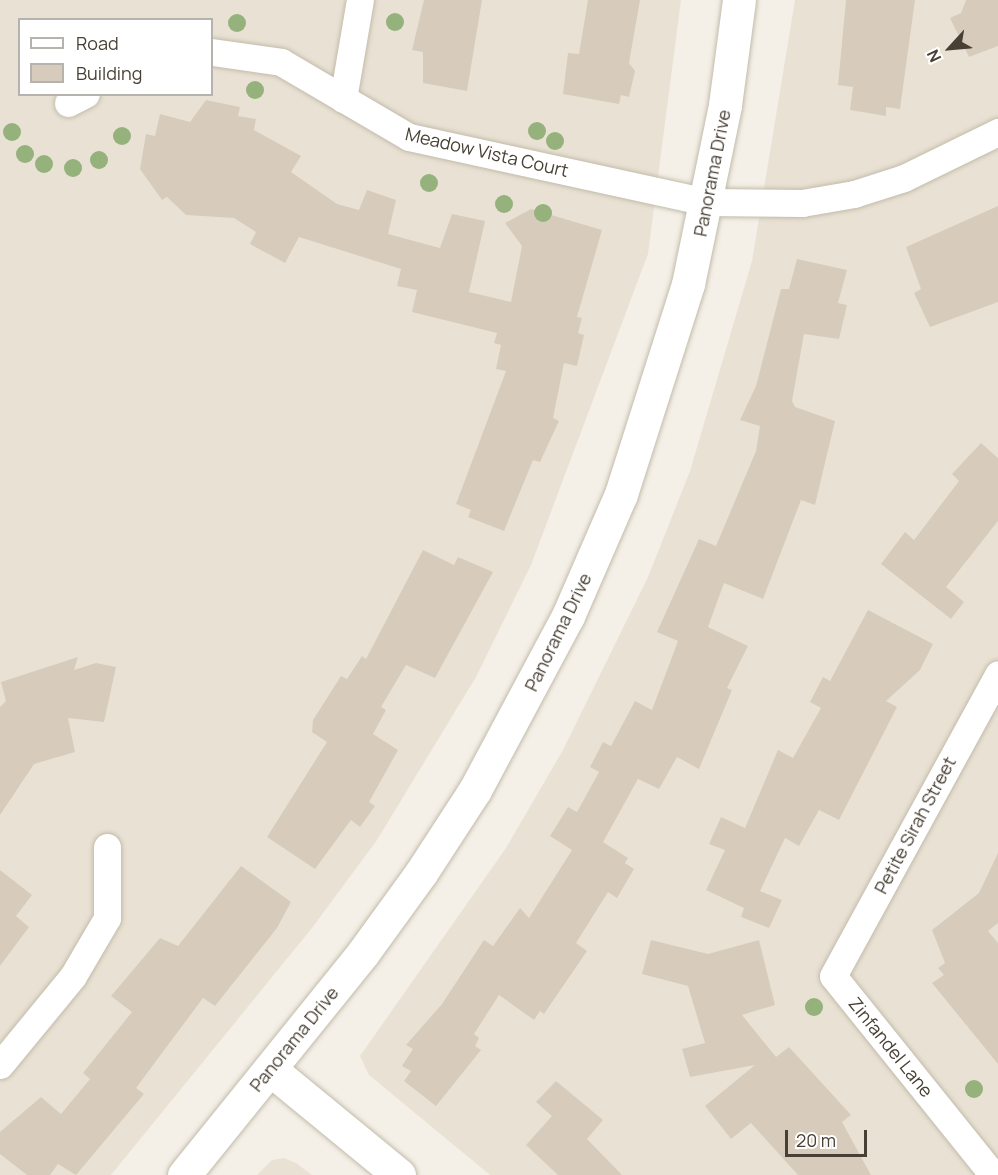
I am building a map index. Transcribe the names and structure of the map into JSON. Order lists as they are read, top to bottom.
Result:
{
  "streets": {
    "street": [
      "Meadow Vista Court",
      "Panorama Drive",
      "Petite Sirah Street",
      "Zinfandel Lane"
    ]
  },
  "crossings": [
    ["Meadow Vista Court", "Panorama Drive"],
    ["Petite Sirah Street", "Zinfandel Lane"]
  ],
  "legend": ["Road", "Building"],
  "scale_bar": "20 m",
  "north": "bottom left"
}
